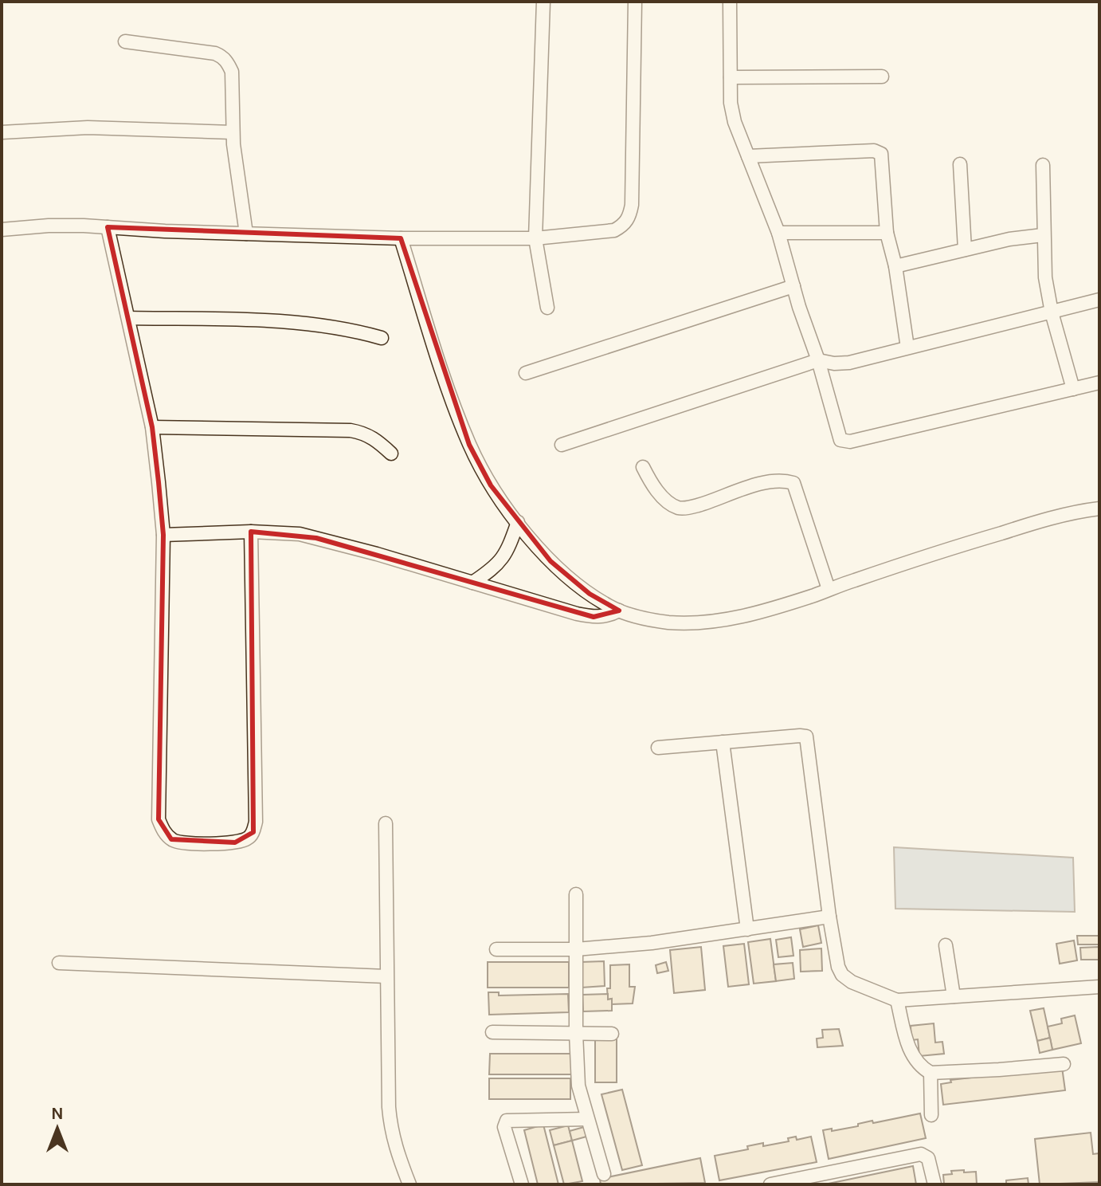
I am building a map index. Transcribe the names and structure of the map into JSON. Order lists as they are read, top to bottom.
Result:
{
  "north": "top"
}
